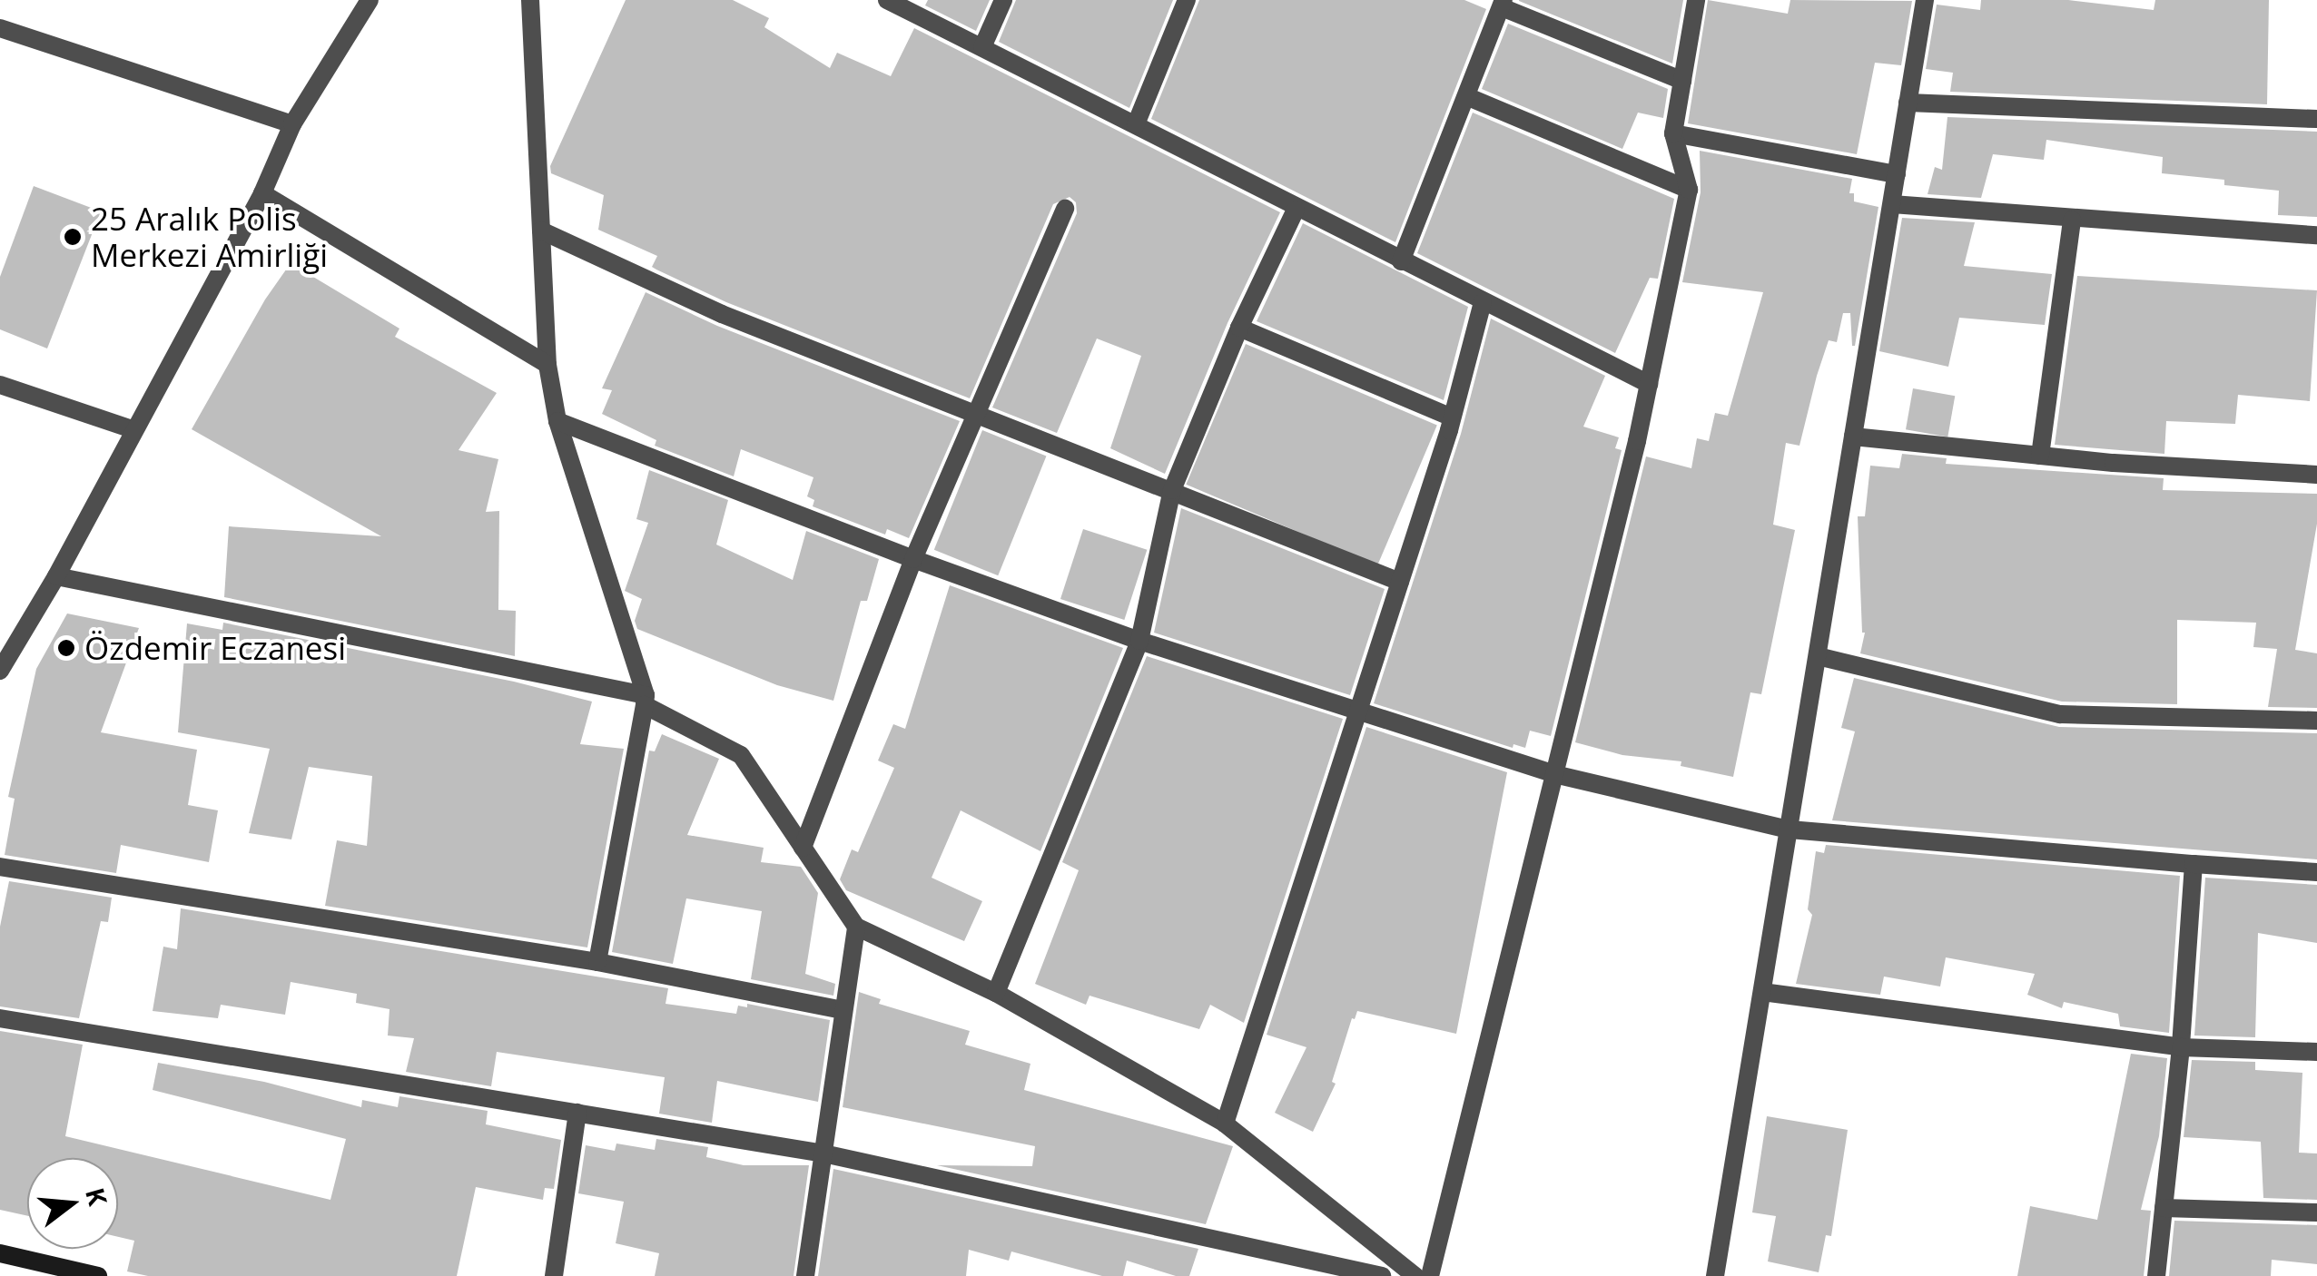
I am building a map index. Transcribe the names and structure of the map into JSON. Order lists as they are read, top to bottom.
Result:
{
  "places": ["25 Aralık Polis Merkezi Amirliği", "Özdemir Eczanesi"],
  "north": "right"
}
